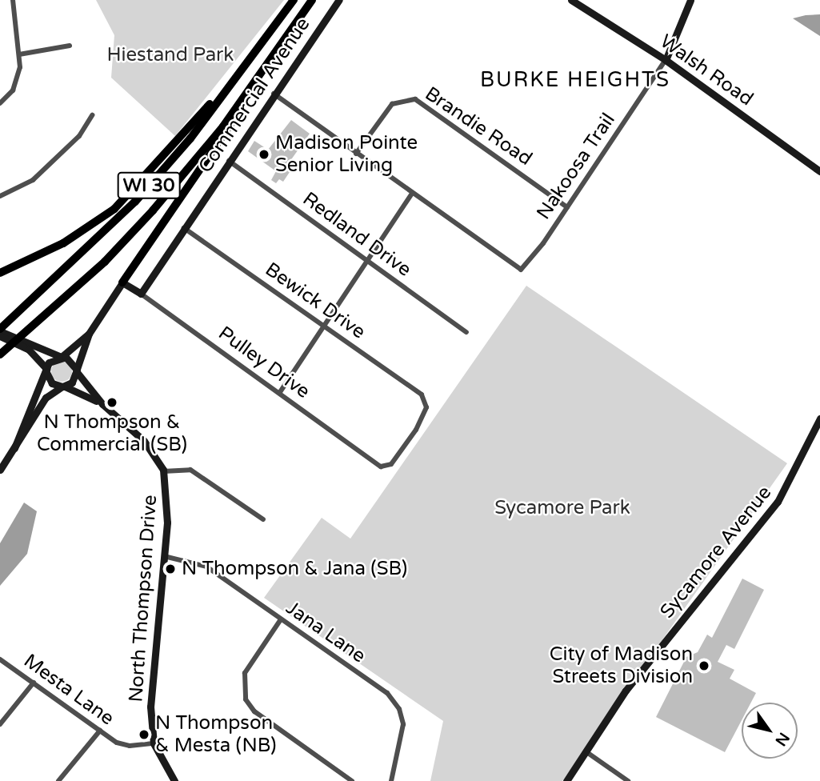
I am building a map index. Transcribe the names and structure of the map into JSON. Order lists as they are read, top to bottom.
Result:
{
  "streets": {
    "highway": ["WI 30"],
    "street": [
      "Walsh Road",
      "Commercial Avenue",
      "Brandie Road",
      "Nakoosa Trail",
      "Redland Drive",
      "Bewick Drive",
      "Pulley Drive",
      "Sycamore Avenue",
      "North Thompson Drive",
      "Jana Lane",
      "Mesta Lane"
    ]
  },
  "crossings": [
    ["Walsh Road", "Nakoosa Trail"],
    ["Commercial Avenue", "Redland Drive"],
    ["Commercial Avenue", "Bewick Drive"],
    ["Commercial Avenue", "Pulley Drive"],
    ["Brandie Road", "Nakoosa Trail"],
    ["Bewick Drive", "Pulley Drive"],
    ["North Thompson Drive", "Jana Lane"],
    ["North Thompson Drive", "Mesta Lane"]
  ],
  "districts": ["BURKE HEIGHTS"],
  "parks": ["Hiestand Park", "Sycamore Park"],
  "places": [
    "Madison Pointe Senior Living",
    "N Thompson & Commercial (SB)",
    "N Thompson & Jana (SB)",
    "City of Madison Streets Division",
    "N Thompson & Mesta (NB)"
  ],
  "north": "bottom right"
}
